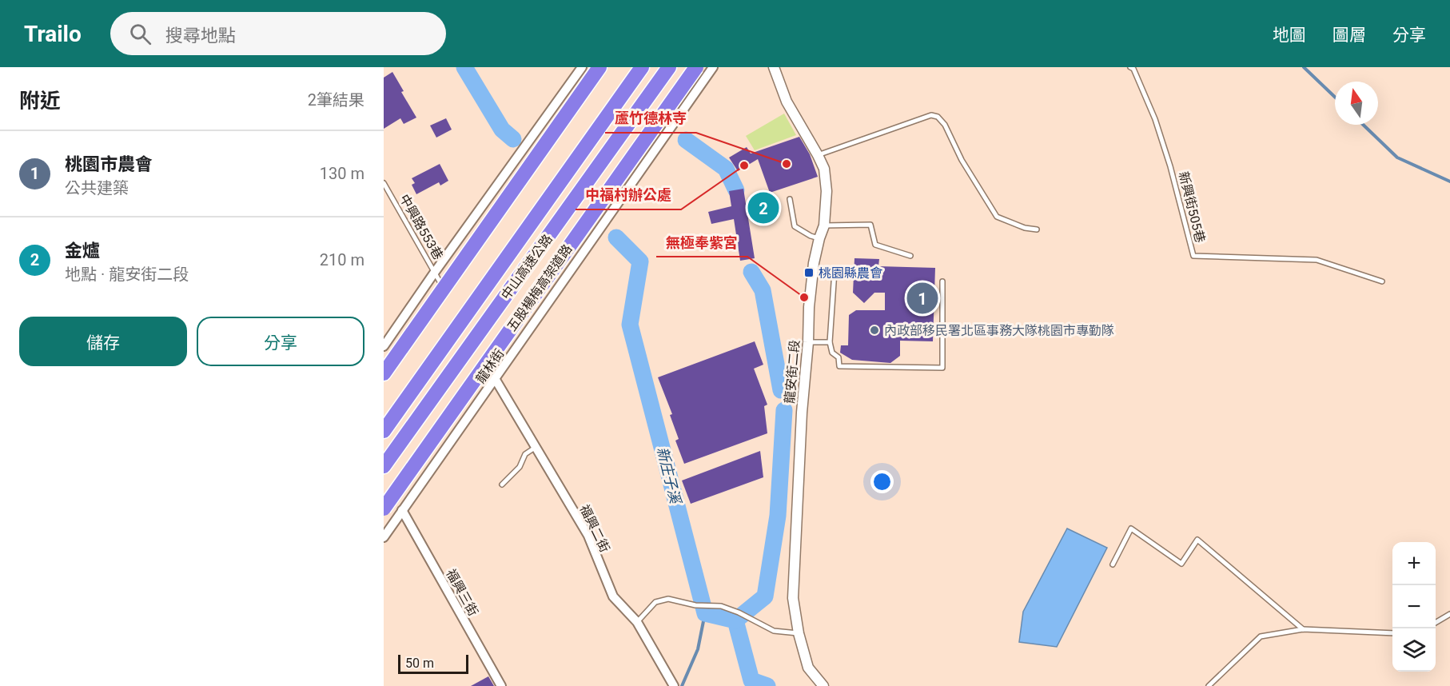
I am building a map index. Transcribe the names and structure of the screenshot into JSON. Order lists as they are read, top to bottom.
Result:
{
  "streets": {
    "highway": ["中山高速公路", "五股楊梅高架道路"],
    "street": [
      "龍林街",
      "龍安街二段",
      "福興二街",
      "福興三街"
    ],
    "lane": ["新興街505巷", "中興路553巷"]
  },
  "crossings": [
    ["龍林街", "福興二街"],
    ["龍林街", "福興三街"]
  ],
  "water": ["新庄子溪"],
  "places": {
    "other": [
      "蘆竹德林寺",
      "中福村辦公處",
      "無極奉紫宮",
      "內政部移民署北區事務大隊桃園市專勤隊"
    ],
    "transit": ["桃園縣農會"]
  },
  "scale_bar": "50 m",
  "north": "top",
  "page": {
    "header": "Trailo",
    "search": "搜尋地點",
    "nav": ["地圖", "圖層", "分享"],
    "heading": ["附近", "2筆結果"],
    "list": [
      {
        "mark": "1",
        "name": "桃園市農會",
        "note": "公共建築",
        "value": "130 m"
      },
      {
        "mark": "2",
        "name": "金爐",
        "note": "地點 · 龍安街二段",
        "value": "210 m"
      }
    ],
    "pins": ["2", "1"],
    "buttons": ["儲存", "分享"],
    "map_buttons": ["+", "−"],
    "scale": "50 m"
  }
}
